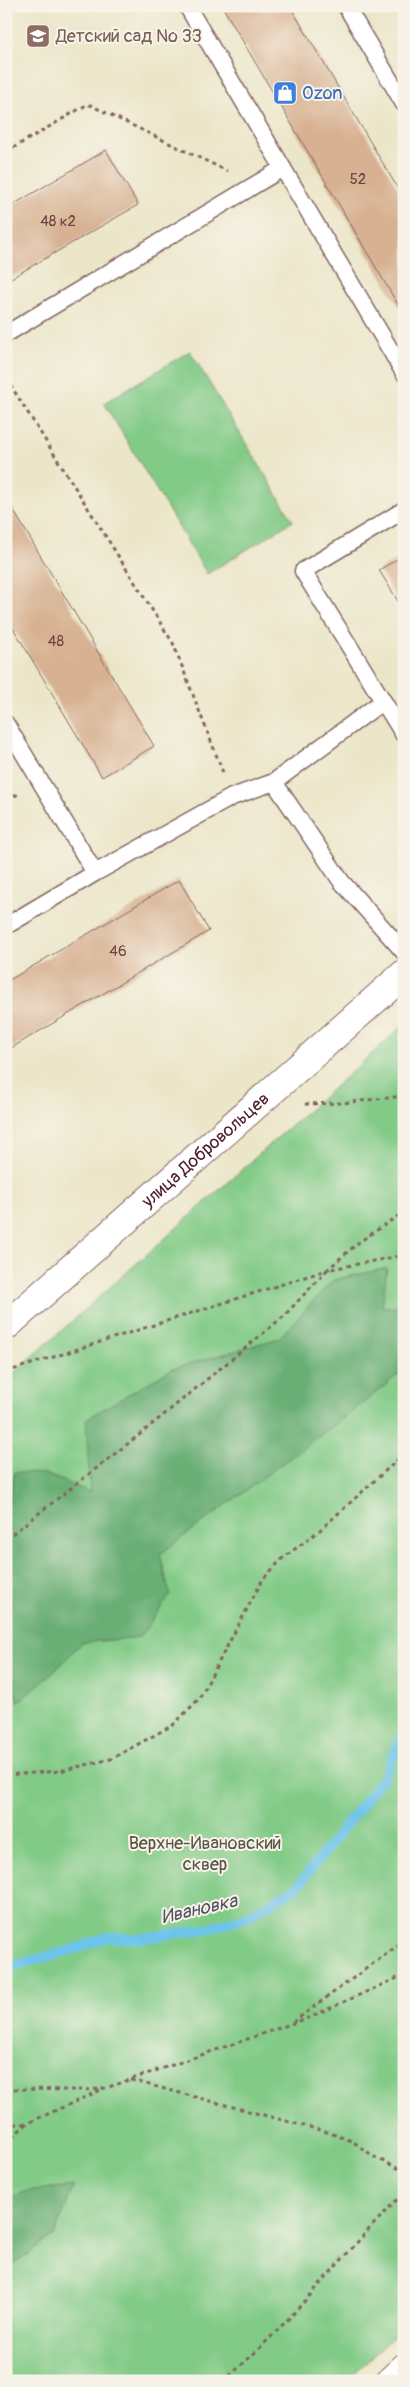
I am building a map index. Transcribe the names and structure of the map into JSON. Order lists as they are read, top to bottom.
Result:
{
  "streets": {
    "street": ["улица Добровольцев"]
  },
  "water": ["Ивановка"],
  "parks": ["Верхне-Ивановский сквер"],
  "places": {
    "school or university": ["Детский сад № 33"],
    "shop": ["Ozon"]
  },
  "house_numbers": [
    "52",
    "48 к2",
    "48",
    "46"
  ]
}
